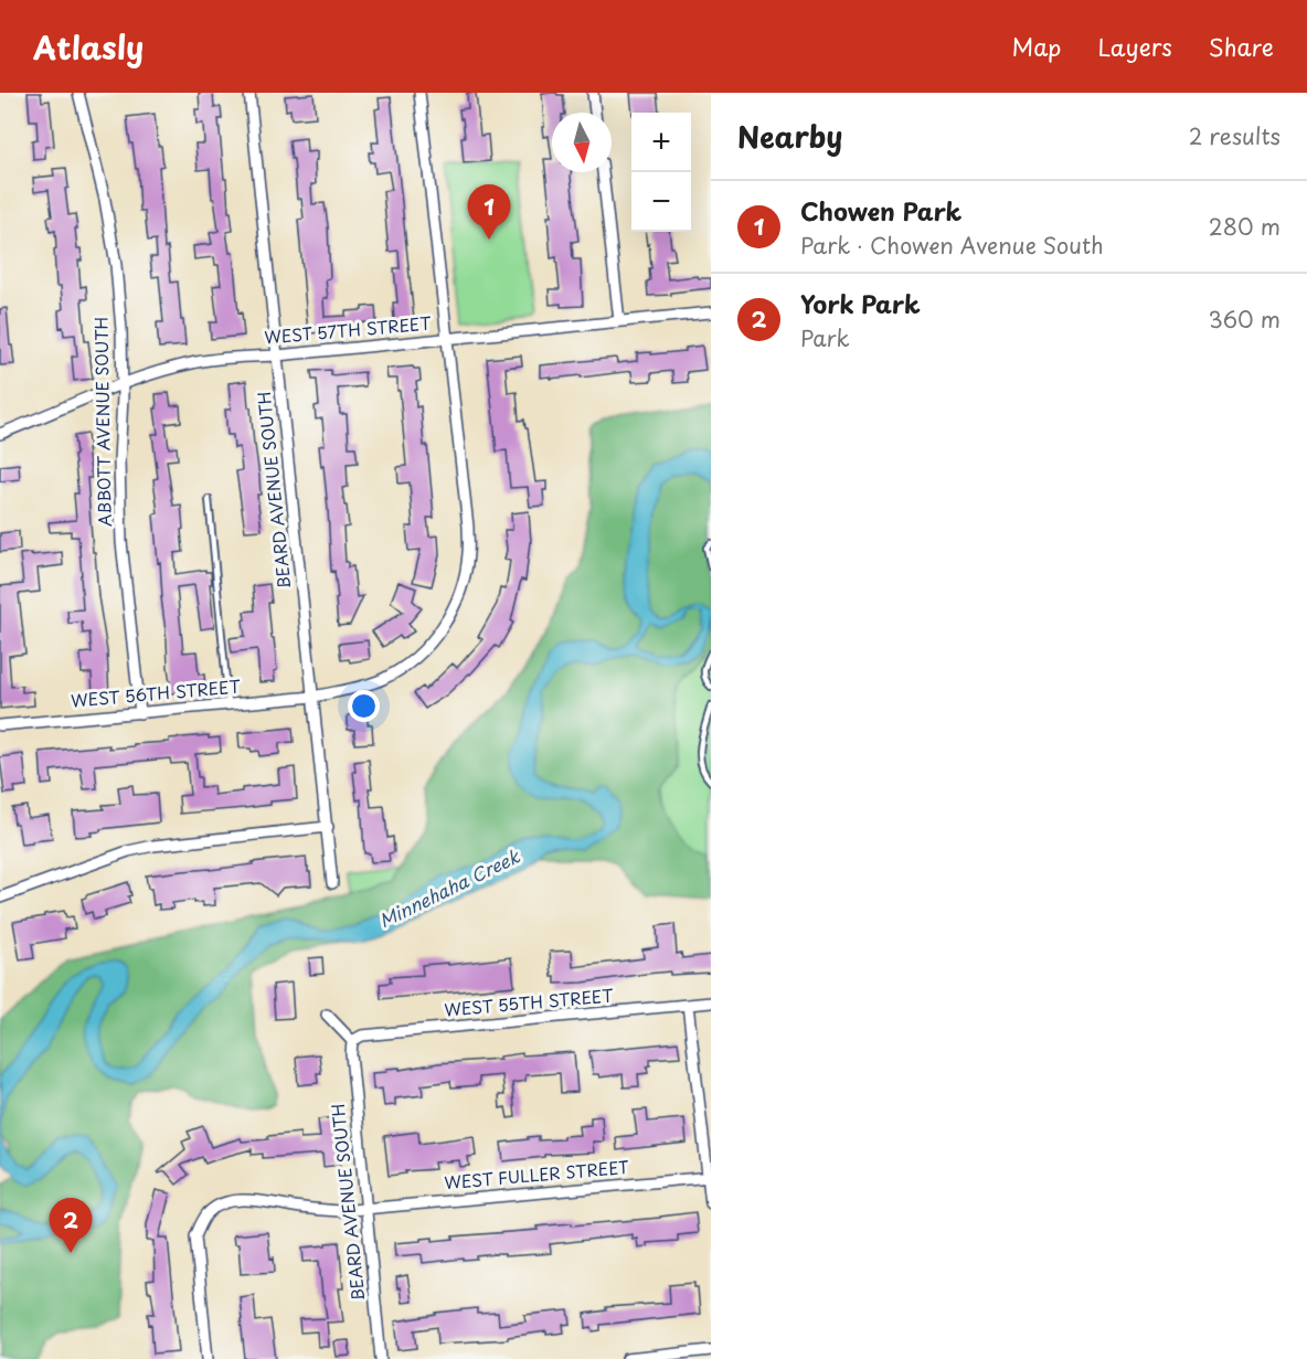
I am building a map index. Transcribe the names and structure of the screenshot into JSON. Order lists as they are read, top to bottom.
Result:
{
  "streets": {
    "street": [
      "WEST 57TH STREET",
      "ABBOTT AVENUE SOUTH",
      "BEARD AVENUE SOUTH",
      "WEST 56TH STREET",
      "WEST 55TH STREET",
      "WEST FULLER STREET"
    ]
  },
  "crossings": [
    ["WEST 57TH STREET", "ABBOTT AVENUE SOUTH"],
    ["WEST 57TH STREET", "BEARD AVENUE SOUTH"],
    ["WEST 57TH STREET", "WEST 56TH STREET"],
    ["ABBOTT AVENUE SOUTH", "WEST 56TH STREET"],
    ["BEARD AVENUE SOUTH", "WEST 56TH STREET"],
    ["BEARD AVENUE SOUTH", "WEST 55TH STREET"],
    ["BEARD AVENUE SOUTH", "WEST FULLER STREET"]
  ],
  "water": ["Minnehaha Creek"],
  "north": "bottom",
  "page": {
    "header": "Atlasly",
    "nav": ["Map", "Layers", "Share"],
    "heading": ["Nearby", "2 results"],
    "map_buttons": ["+", "−"],
    "list": [
      {
        "mark": "1",
        "name": "Chowen Park",
        "note": "Park · Chowen Avenue South",
        "value": "280 m"
      },
      {
        "mark": "2",
        "name": "York Park",
        "note": "Park",
        "value": "360 m"
      }
    ],
    "pins": ["1", "2"]
  }
}
